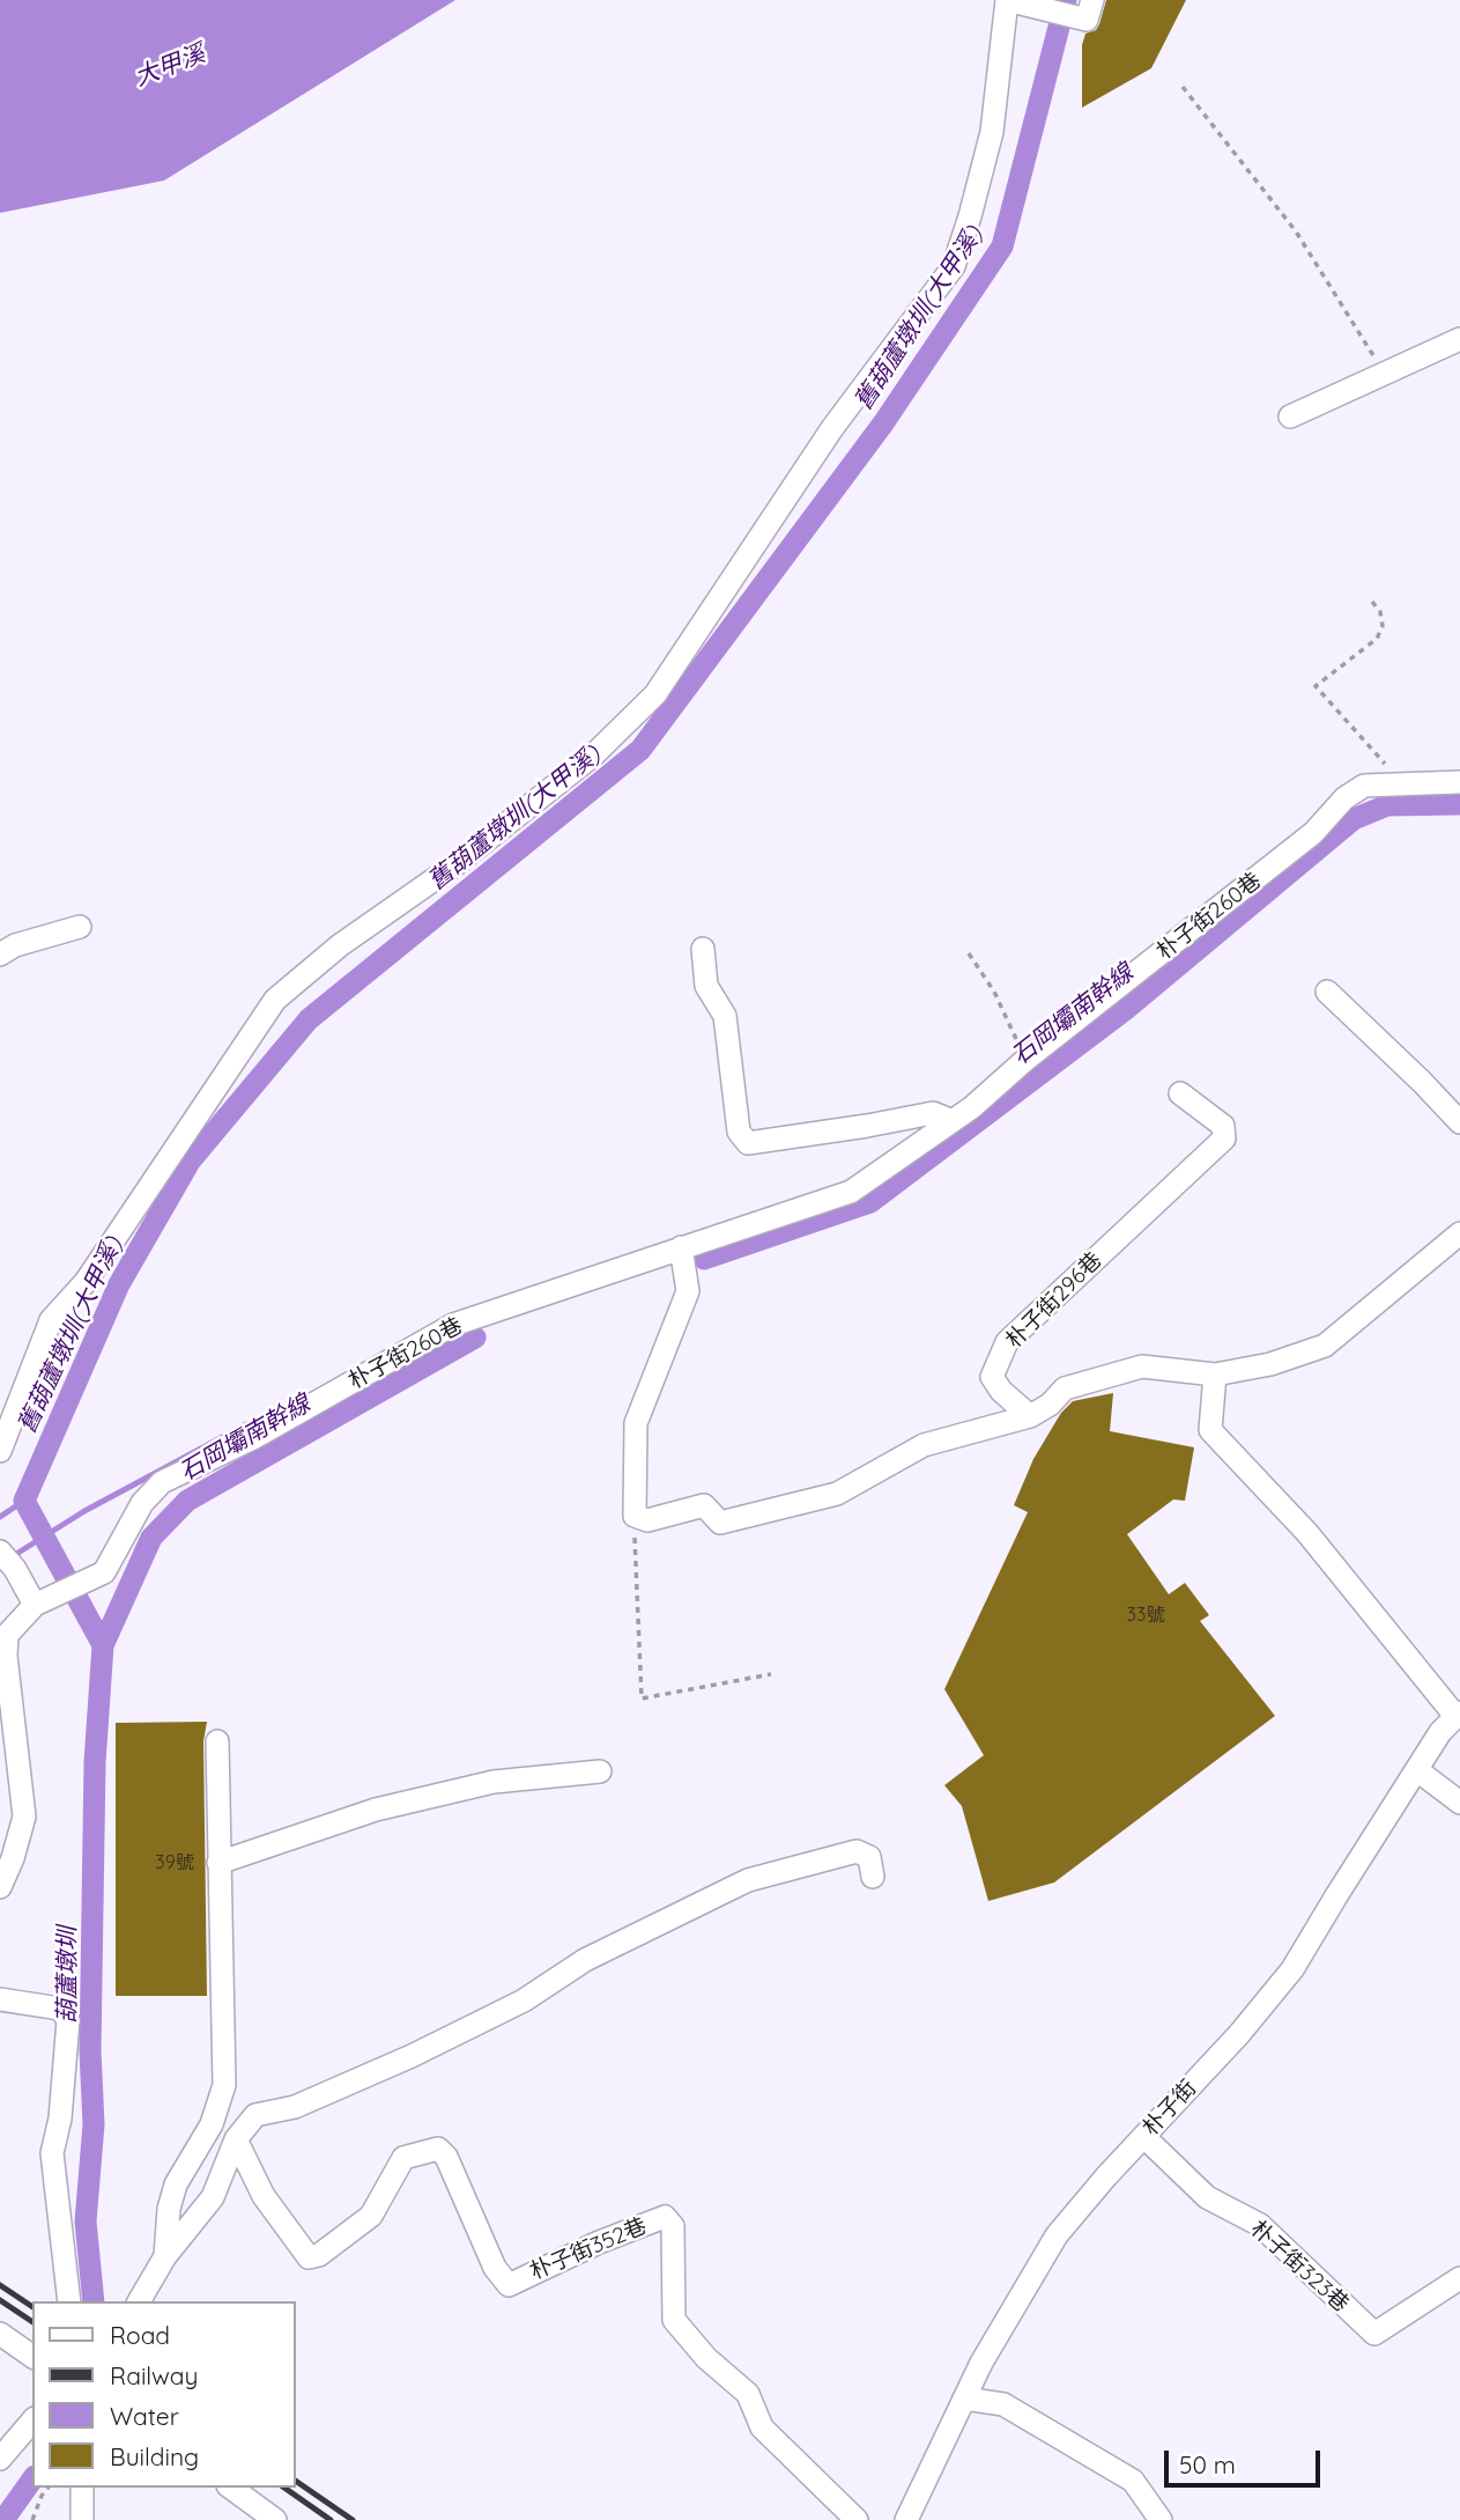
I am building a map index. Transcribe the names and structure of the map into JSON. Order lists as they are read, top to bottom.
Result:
{
  "streets": {
    "street": [
      "朴子街260巷",
      "朴子街296巷",
      "朴子街",
      "朴子街352巷",
      "朴子街323巷"
    ]
  },
  "crossings": [
    ["朴子街", "朴子街323巷"]
  ],
  "water": [
    "大甲溪",
    "舊葫蘆墩圳(大甲溪)",
    "石岡壩南幹線",
    "葫蘆墩圳"
  ],
  "house_numbers": ["33號", "39號"],
  "legend": [
    "Road",
    "Railway",
    "Water",
    "Building"
  ],
  "scale_bar": "50 m"
}
